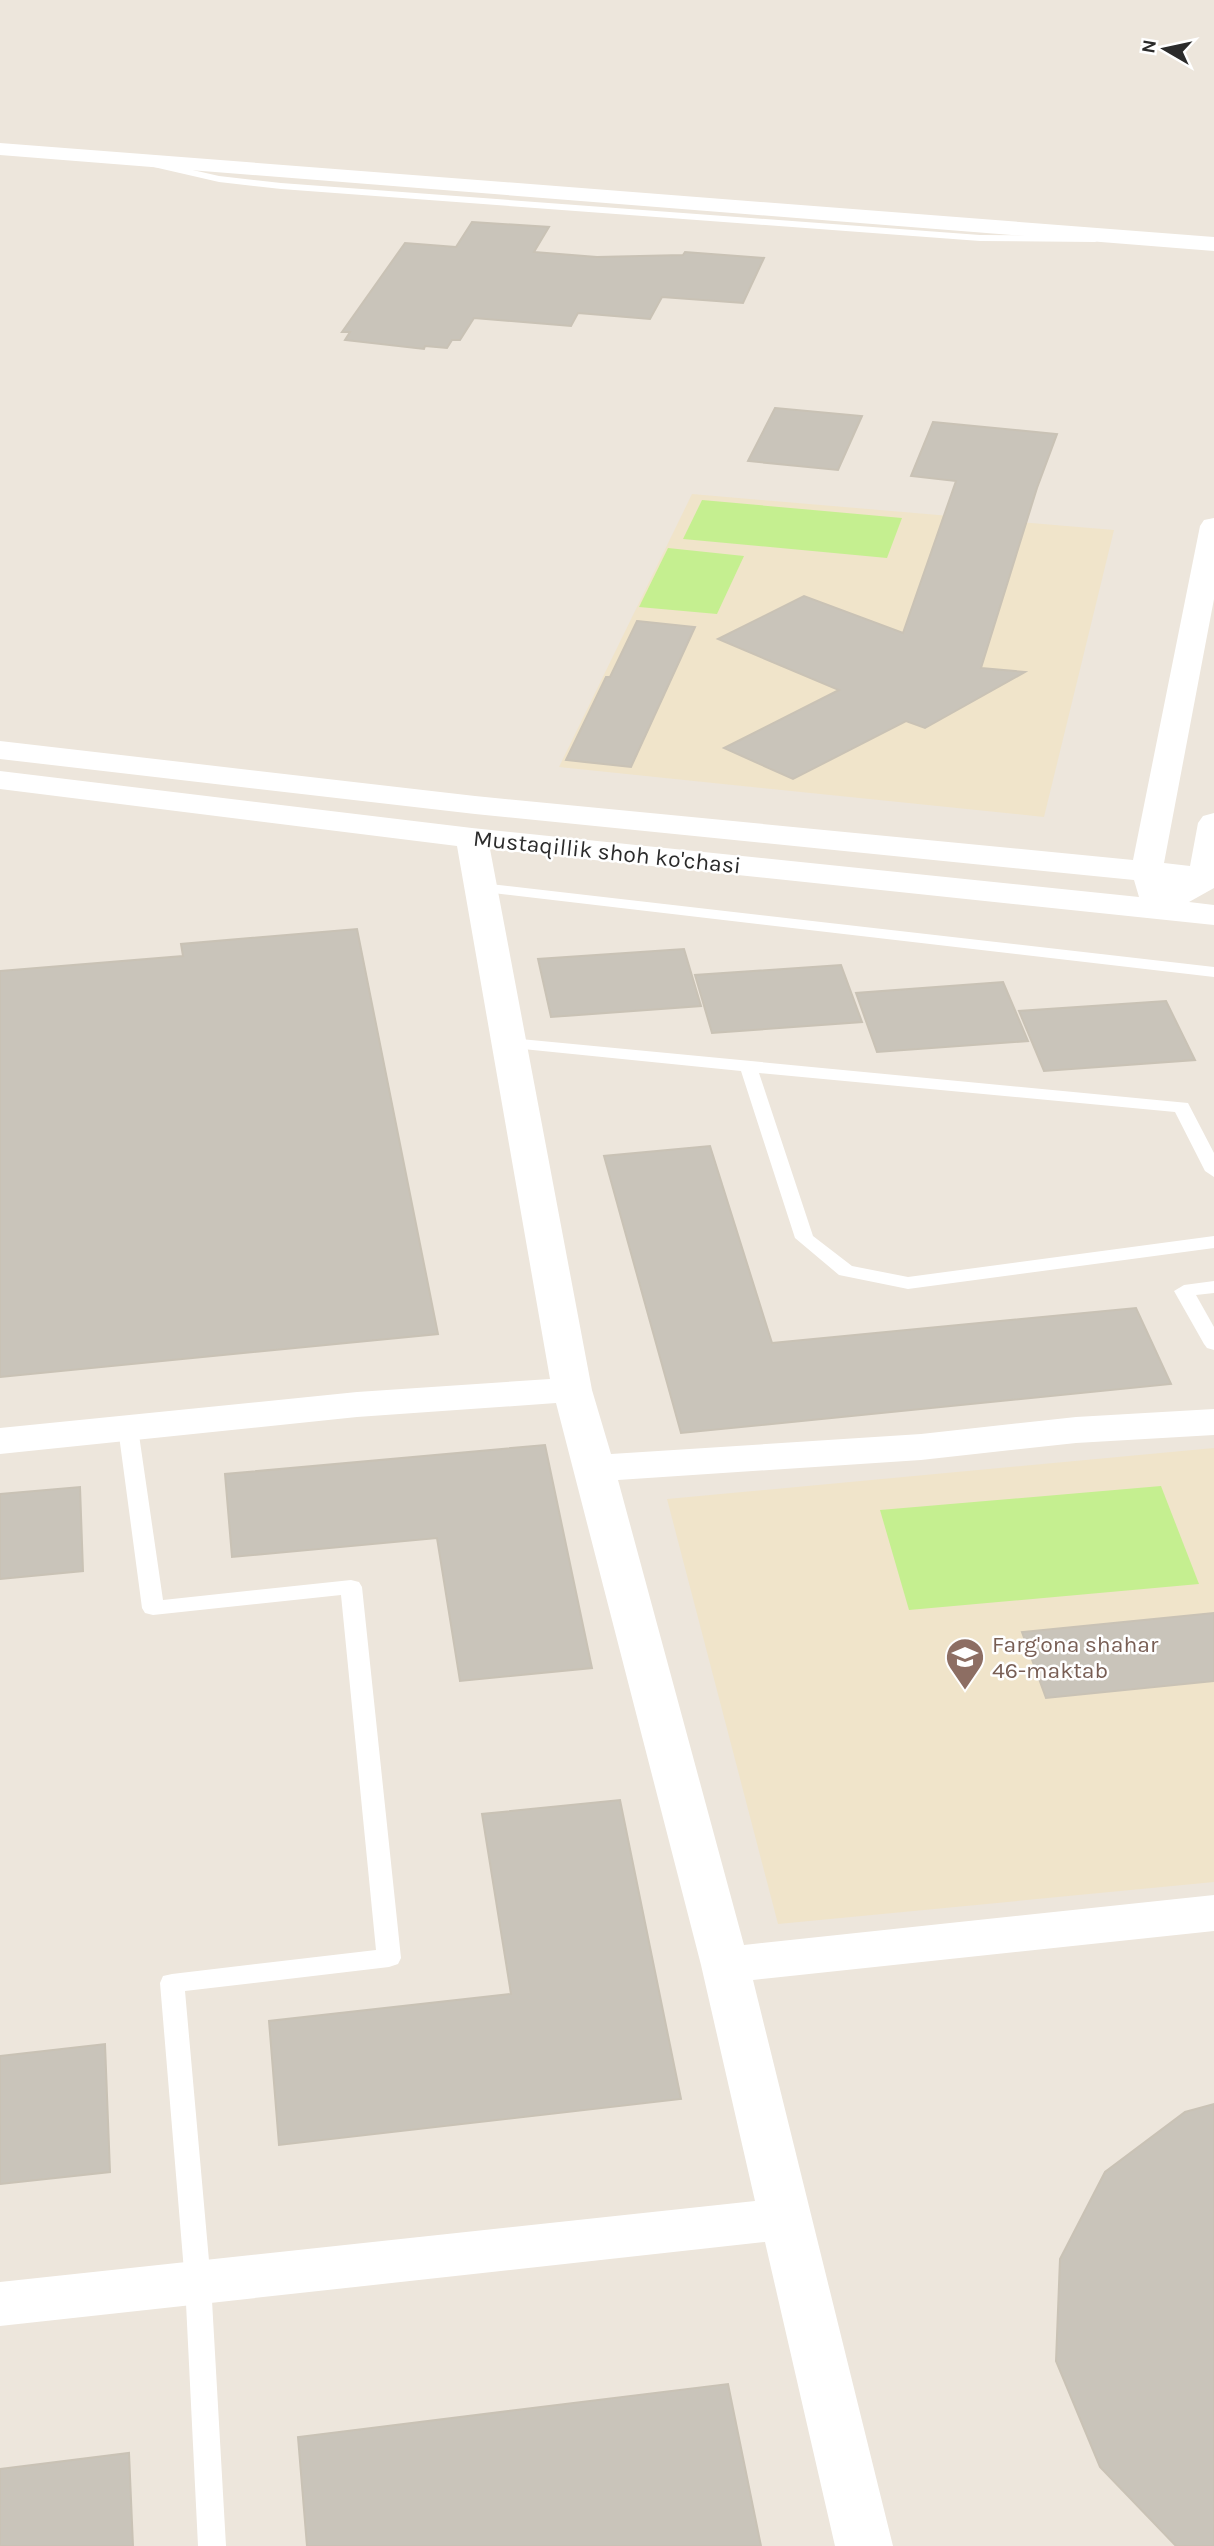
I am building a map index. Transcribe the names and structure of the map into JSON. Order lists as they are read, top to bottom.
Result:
{
  "streets": {
    "street": ["Mustaqillik shoh ko'chasi"]
  },
  "places": {
    "school or university": ["Farg'ona shahar 46-maktab"]
  },
  "north": "left"
}
